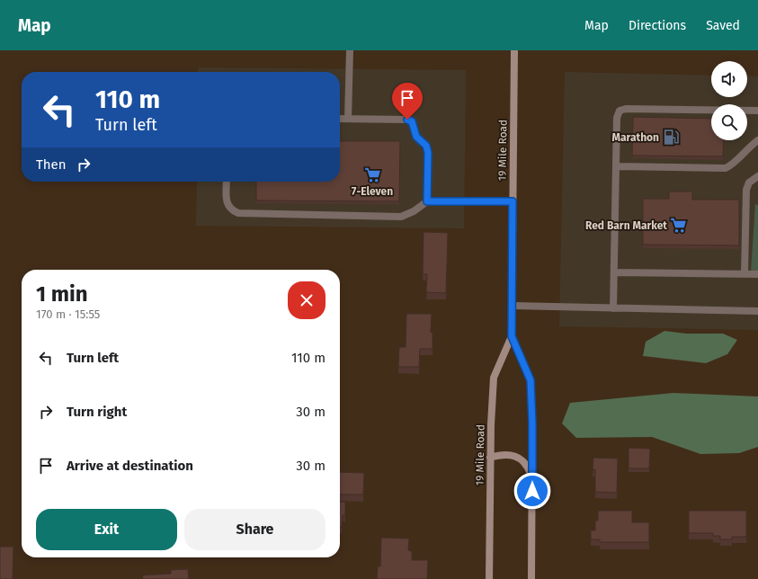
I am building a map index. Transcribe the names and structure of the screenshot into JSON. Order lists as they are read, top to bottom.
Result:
{
  "streets": {
    "main road": ["19 Mile Road"]
  },
  "places": {
    "fuel station": ["Marathon"],
    "supermarket": ["7-Eleven", "Red Barn Market"]
  },
  "page": {
    "header": "Map",
    "nav": ["Map", "Directions", "Saved"],
    "turn": ["110 m", "Turn left"],
    "then": "Then",
    "heading": ["1 min", "170 m · 15:55"],
    "list": [
      {
        "name": "Turn left",
        "value": "110 m"
      },
      {
        "name": "Turn right",
        "value": "30 m"
      },
      {
        "name": "Arrive at destination",
        "value": "30 m"
      }
    ],
    "buttons": ["Exit", "Share"]
  }
}
